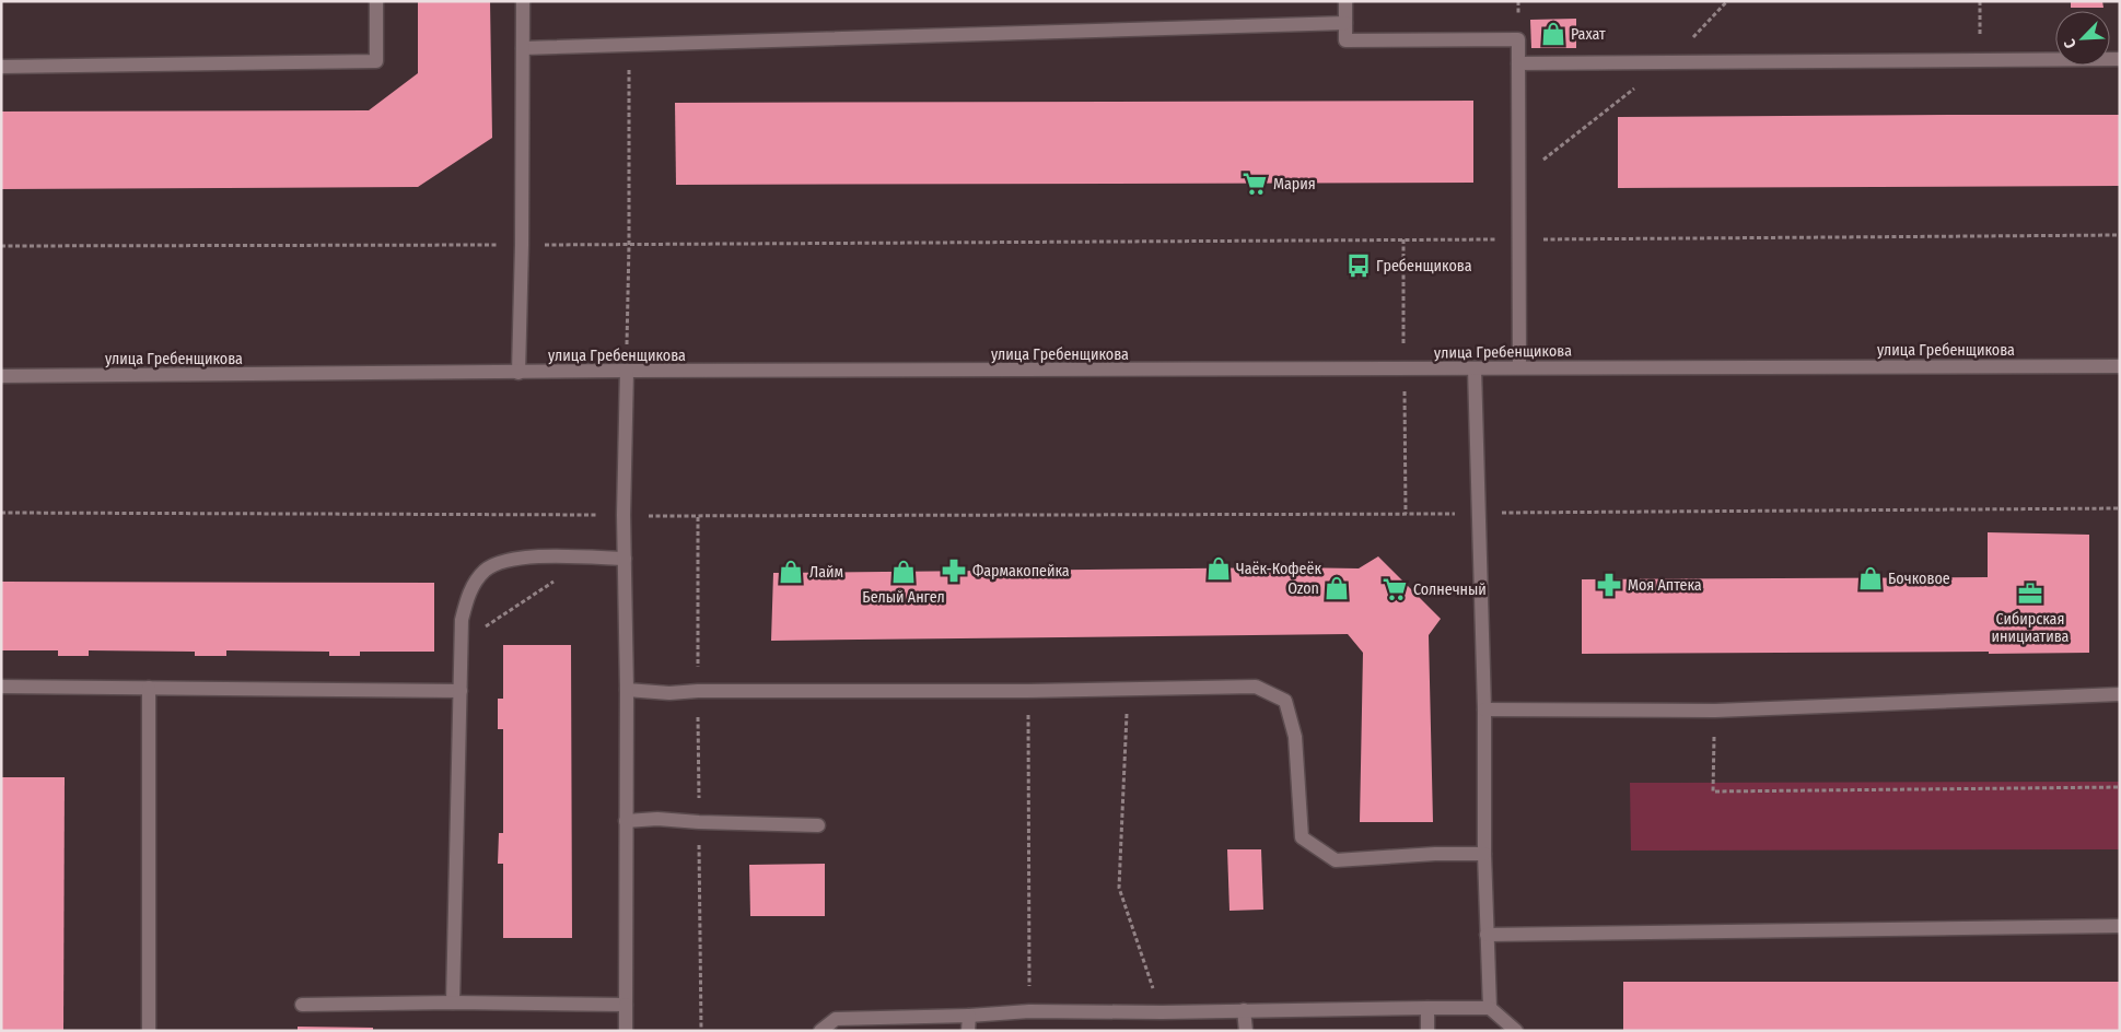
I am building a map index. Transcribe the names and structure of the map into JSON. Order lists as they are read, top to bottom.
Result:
{
  "streets": {
    "street": ["улица Гребенщикова"]
  },
  "places": {
    "shop": [
      "Рахат",
      "Чаёк-Кофеёк",
      "Лайм",
      "Белый Ангел",
      "Бочковое",
      "Ozon"
    ],
    "supermarket": ["Мария", "Солнечный"],
    "bus stop": ["Гребенщикова"],
    "pharmacy": ["Фармакопейка", "Моя Аптека"],
    "office": ["Сибирская инициатива"]
  },
  "north": "bottom left"
}
